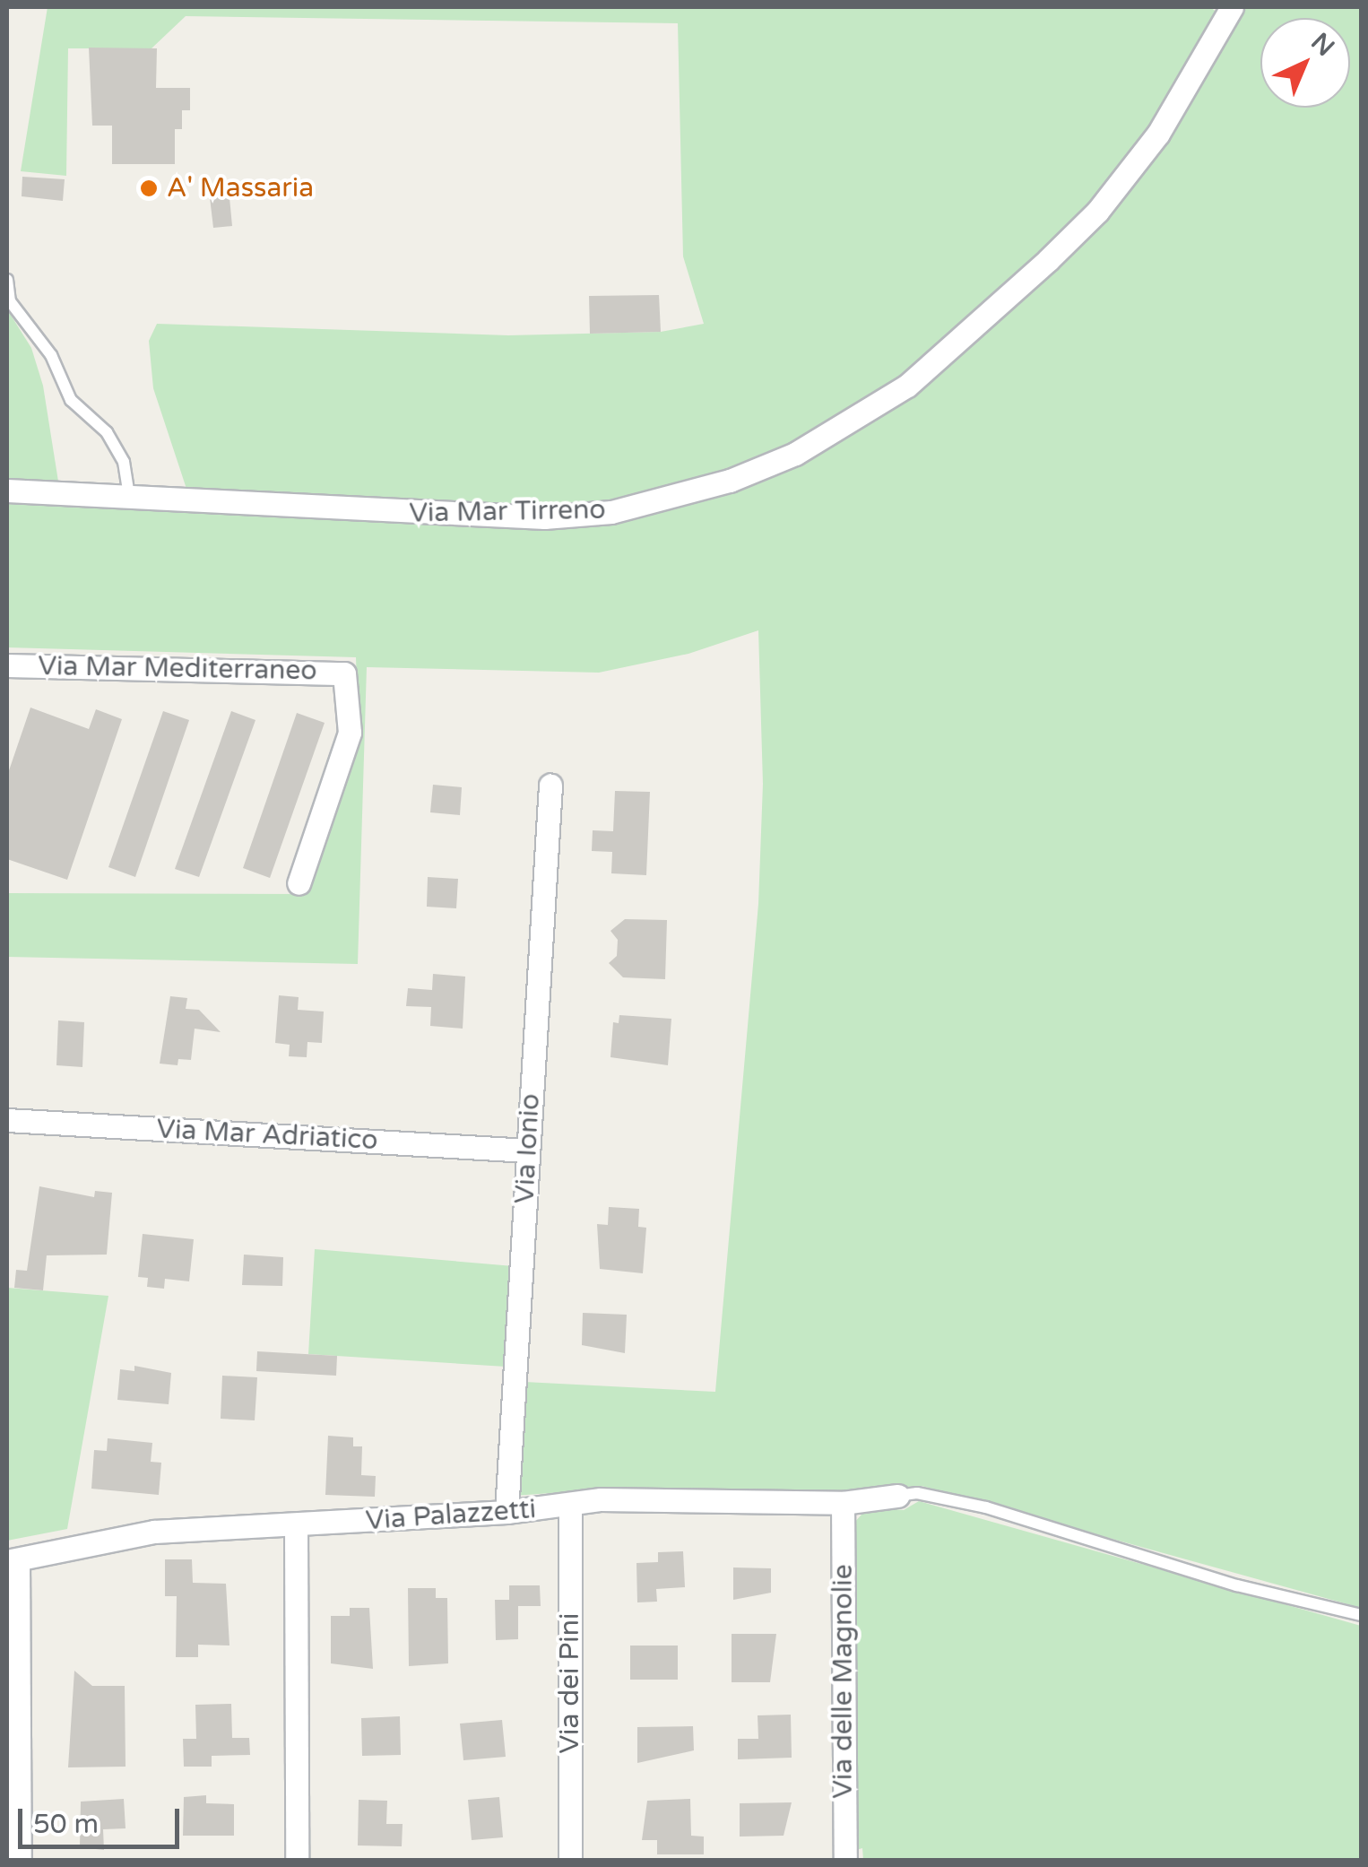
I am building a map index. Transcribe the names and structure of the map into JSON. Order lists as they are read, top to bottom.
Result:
{
  "streets": {
    "street": [
      "Via Mar Tirreno",
      "Via Mar Mediterraneo",
      "Via Mar Adriatico",
      "Via Ionio",
      "Via Palazzetti",
      "Via delle Magnolie",
      "Via dei Pini"
    ]
  },
  "crossings": [
    ["Via Mar Adriatico", "Via Ionio"],
    ["Via Ionio", "Via Palazzetti"],
    ["Via Palazzetti", "Via delle Magnolie"],
    ["Via Palazzetti", "Via dei Pini"]
  ],
  "places": ["A' Massaria"],
  "scale_bar": "50 m",
  "north": "top right"
}
